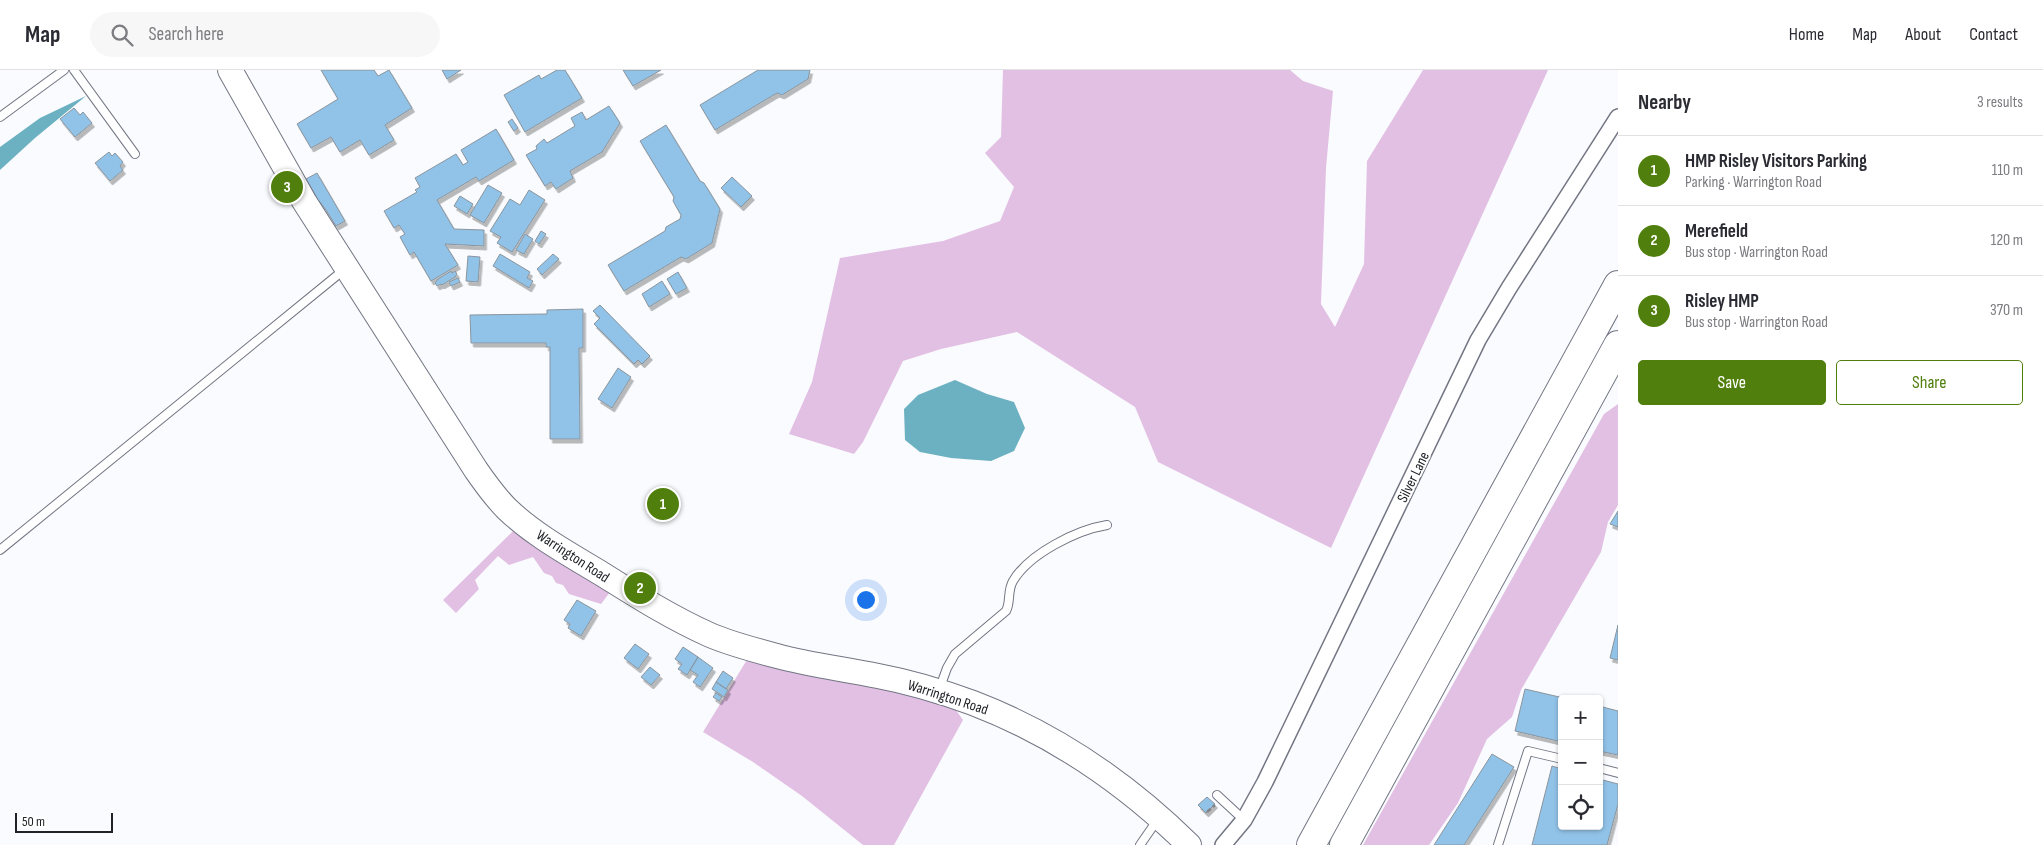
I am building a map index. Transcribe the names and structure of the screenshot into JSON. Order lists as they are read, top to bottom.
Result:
{
  "streets": {
    "main road": ["Warrington Road"],
    "street": ["Silver Lane"]
  },
  "scale_bar": "50 m",
  "page": {
    "header": "Map",
    "search": "Search here",
    "nav": [
      "Home",
      "Map",
      "About",
      "Contact"
    ],
    "heading": ["Nearby", "3 results"],
    "list": [
      {
        "mark": "1",
        "name": "HMP Risley Visitors Parking",
        "note": "Parking · Warrington Road",
        "value": "110 m"
      },
      {
        "mark": "2",
        "name": "Merefield",
        "note": "Bus stop · Warrington Road",
        "value": "120 m"
      },
      {
        "mark": "3",
        "name": "Risley HMP",
        "note": "Bus stop · Warrington Road",
        "value": "370 m"
      }
    ],
    "pins": ["3", "1", "2"],
    "buttons": ["Save", "Share"],
    "map_buttons": ["+", "−"],
    "scale": "50 m"
  }
}
